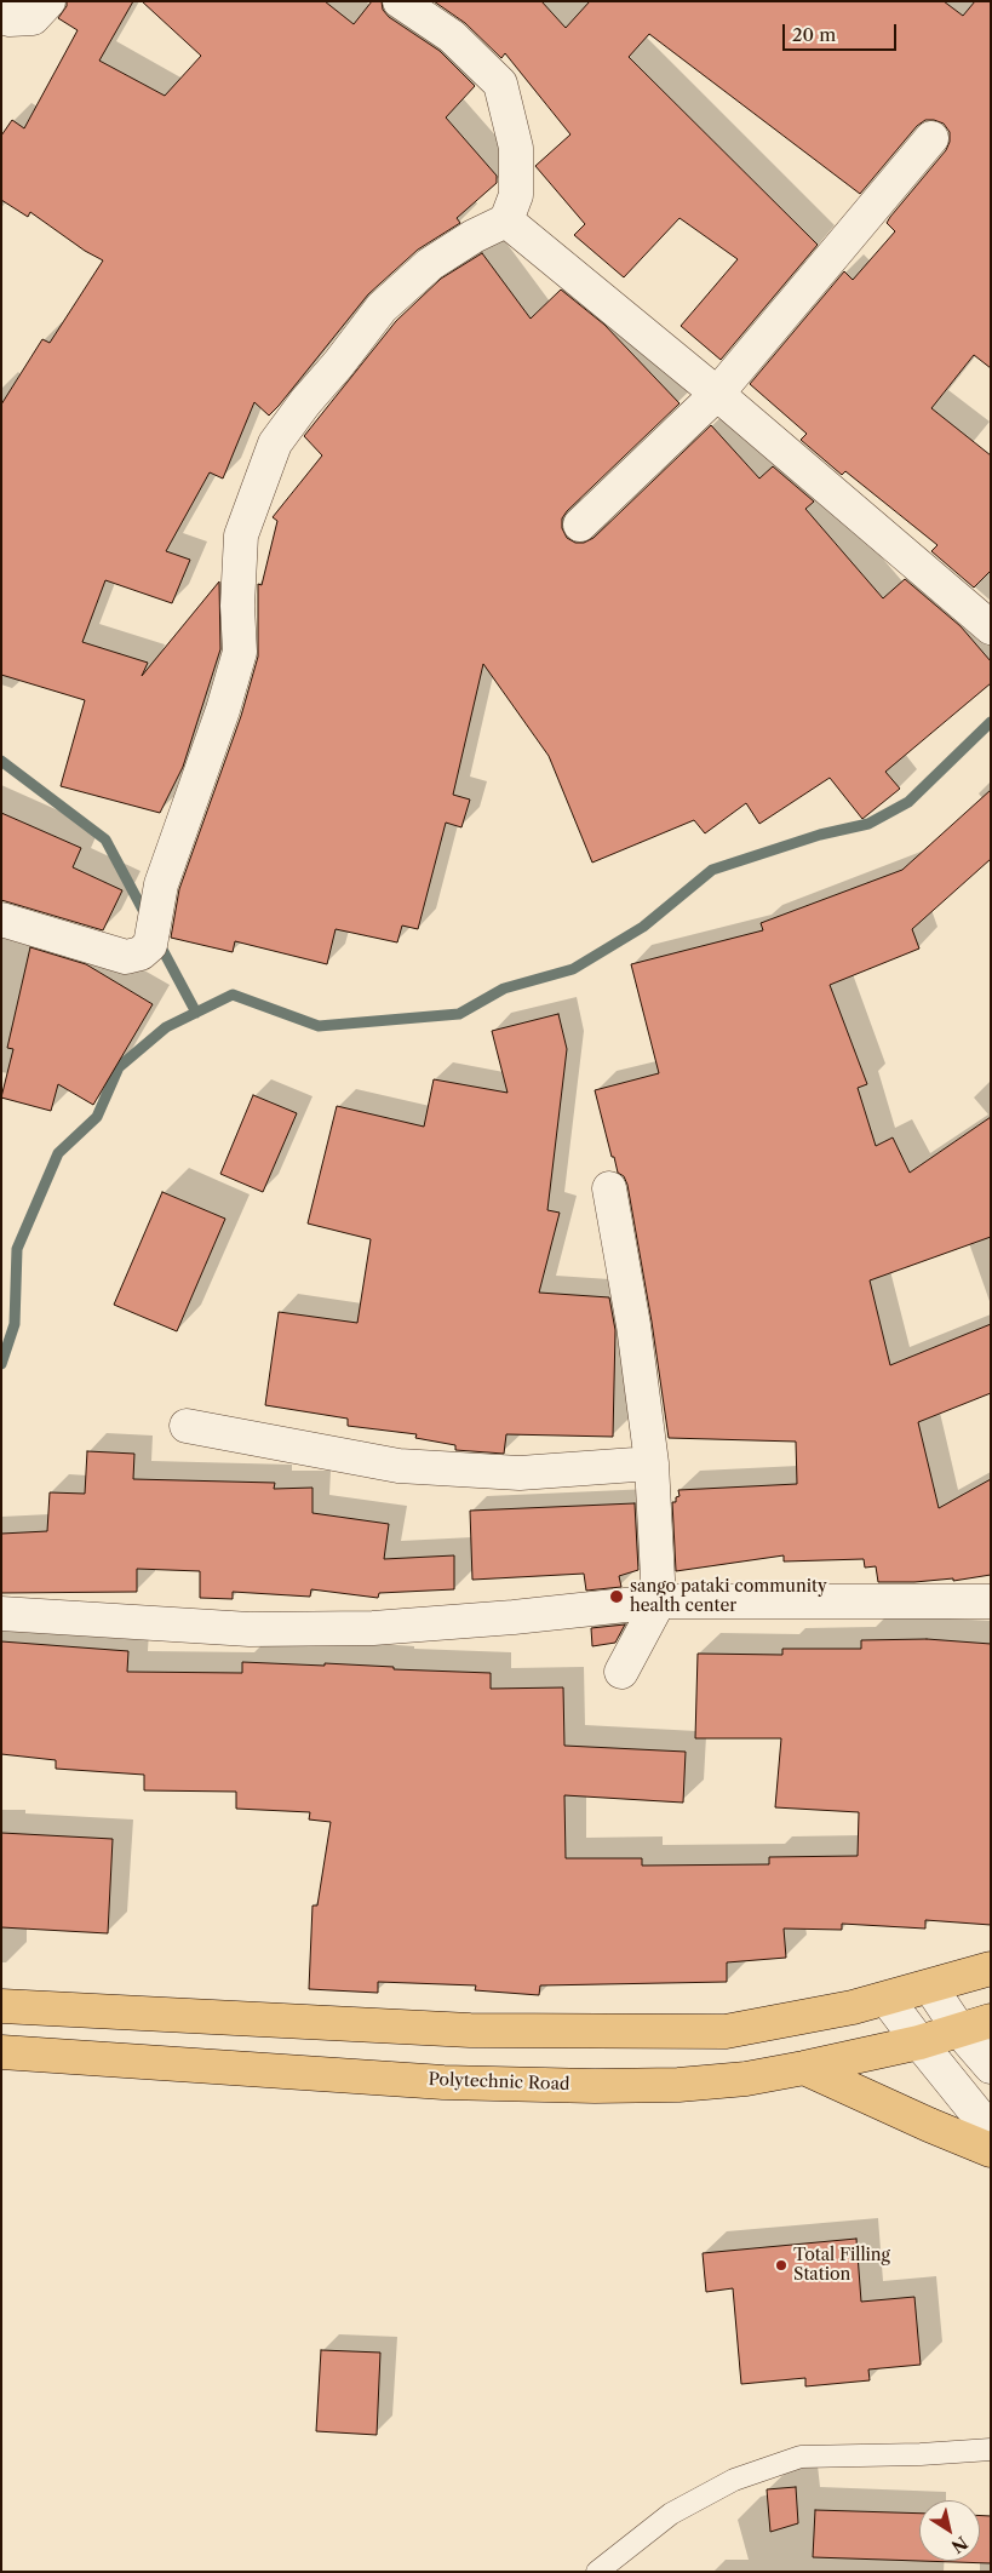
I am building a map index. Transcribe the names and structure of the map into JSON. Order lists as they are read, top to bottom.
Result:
{
  "streets": {
    "main road": ["Polytechnic Road"]
  },
  "places": ["sango pataki community health center", "Total Filling Station"],
  "scale_bar": "20 m",
  "north": "bottom right"
}
